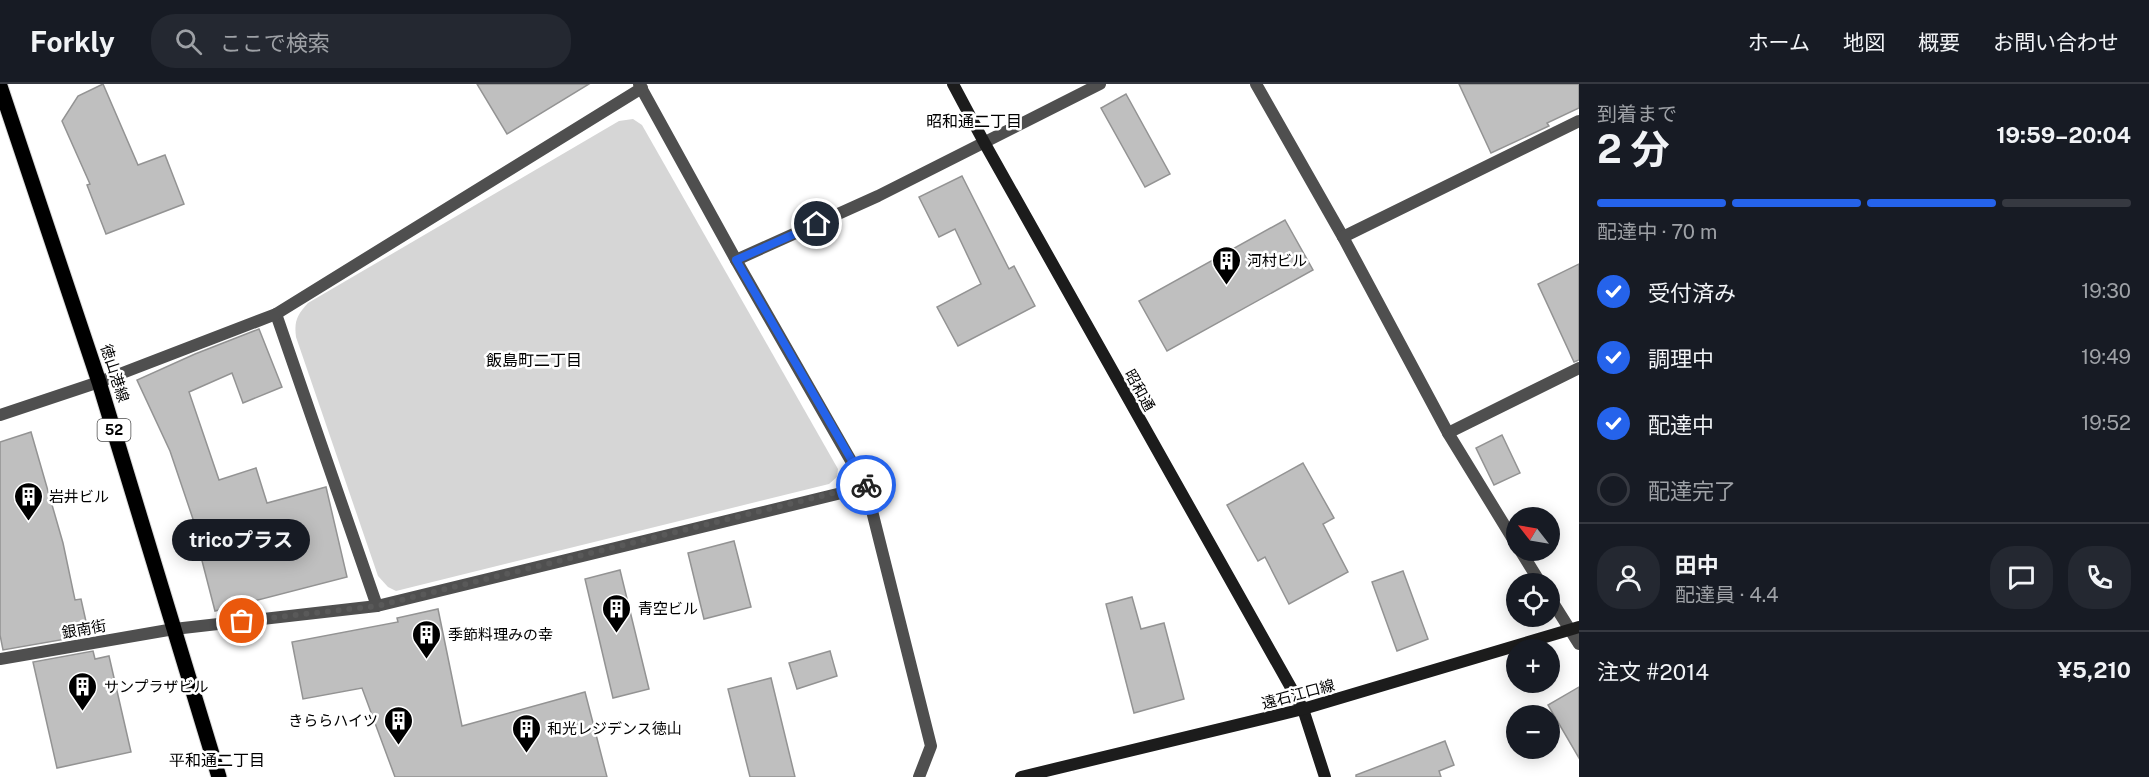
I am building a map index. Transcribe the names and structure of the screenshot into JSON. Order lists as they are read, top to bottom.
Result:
{
  "streets": {
    "main road": ["徳山港線", "52"],
    "street": ["昭和通", "銀南街", "遠石江口線"]
  },
  "crossings": [
    ["徳山港線", "銀南街"],
    ["昭和通", "遠石江口線"]
  ],
  "districts": ["昭和通二丁目", "飯島町二丁目", "平和通二丁目"],
  "places": {
    "building": [
      "河村ビル",
      "岩井ビル",
      "青空ビル",
      "季節料理みの幸",
      "サンプラザビル",
      "きららハイツ",
      "和光レジデンス徳山"
    ],
    "other": ["tricoプラス"]
  },
  "north": "top left",
  "page": {
    "header": "Forkly",
    "search": "ここで検索",
    "nav": [
      "ホーム",
      "地図",
      "概要",
      "お問い合わせ"
    ],
    "heading": ["2 分", "到着まで", "19:59–20:04"],
    "panel": [
      "田中",
      "配達員 · 4.4",
      "注文 #2014",
      "¥5,210"
    ],
    "bar": "配達中 · 70 m",
    "list": [
      ["受付済み", "19:30"],
      ["調理中", "19:49"],
      ["配達中", "19:52"],
      "配達完了"
    ],
    "map_buttons": ["+", "−"],
    "bubble": "tricoプラス"
  }
}
